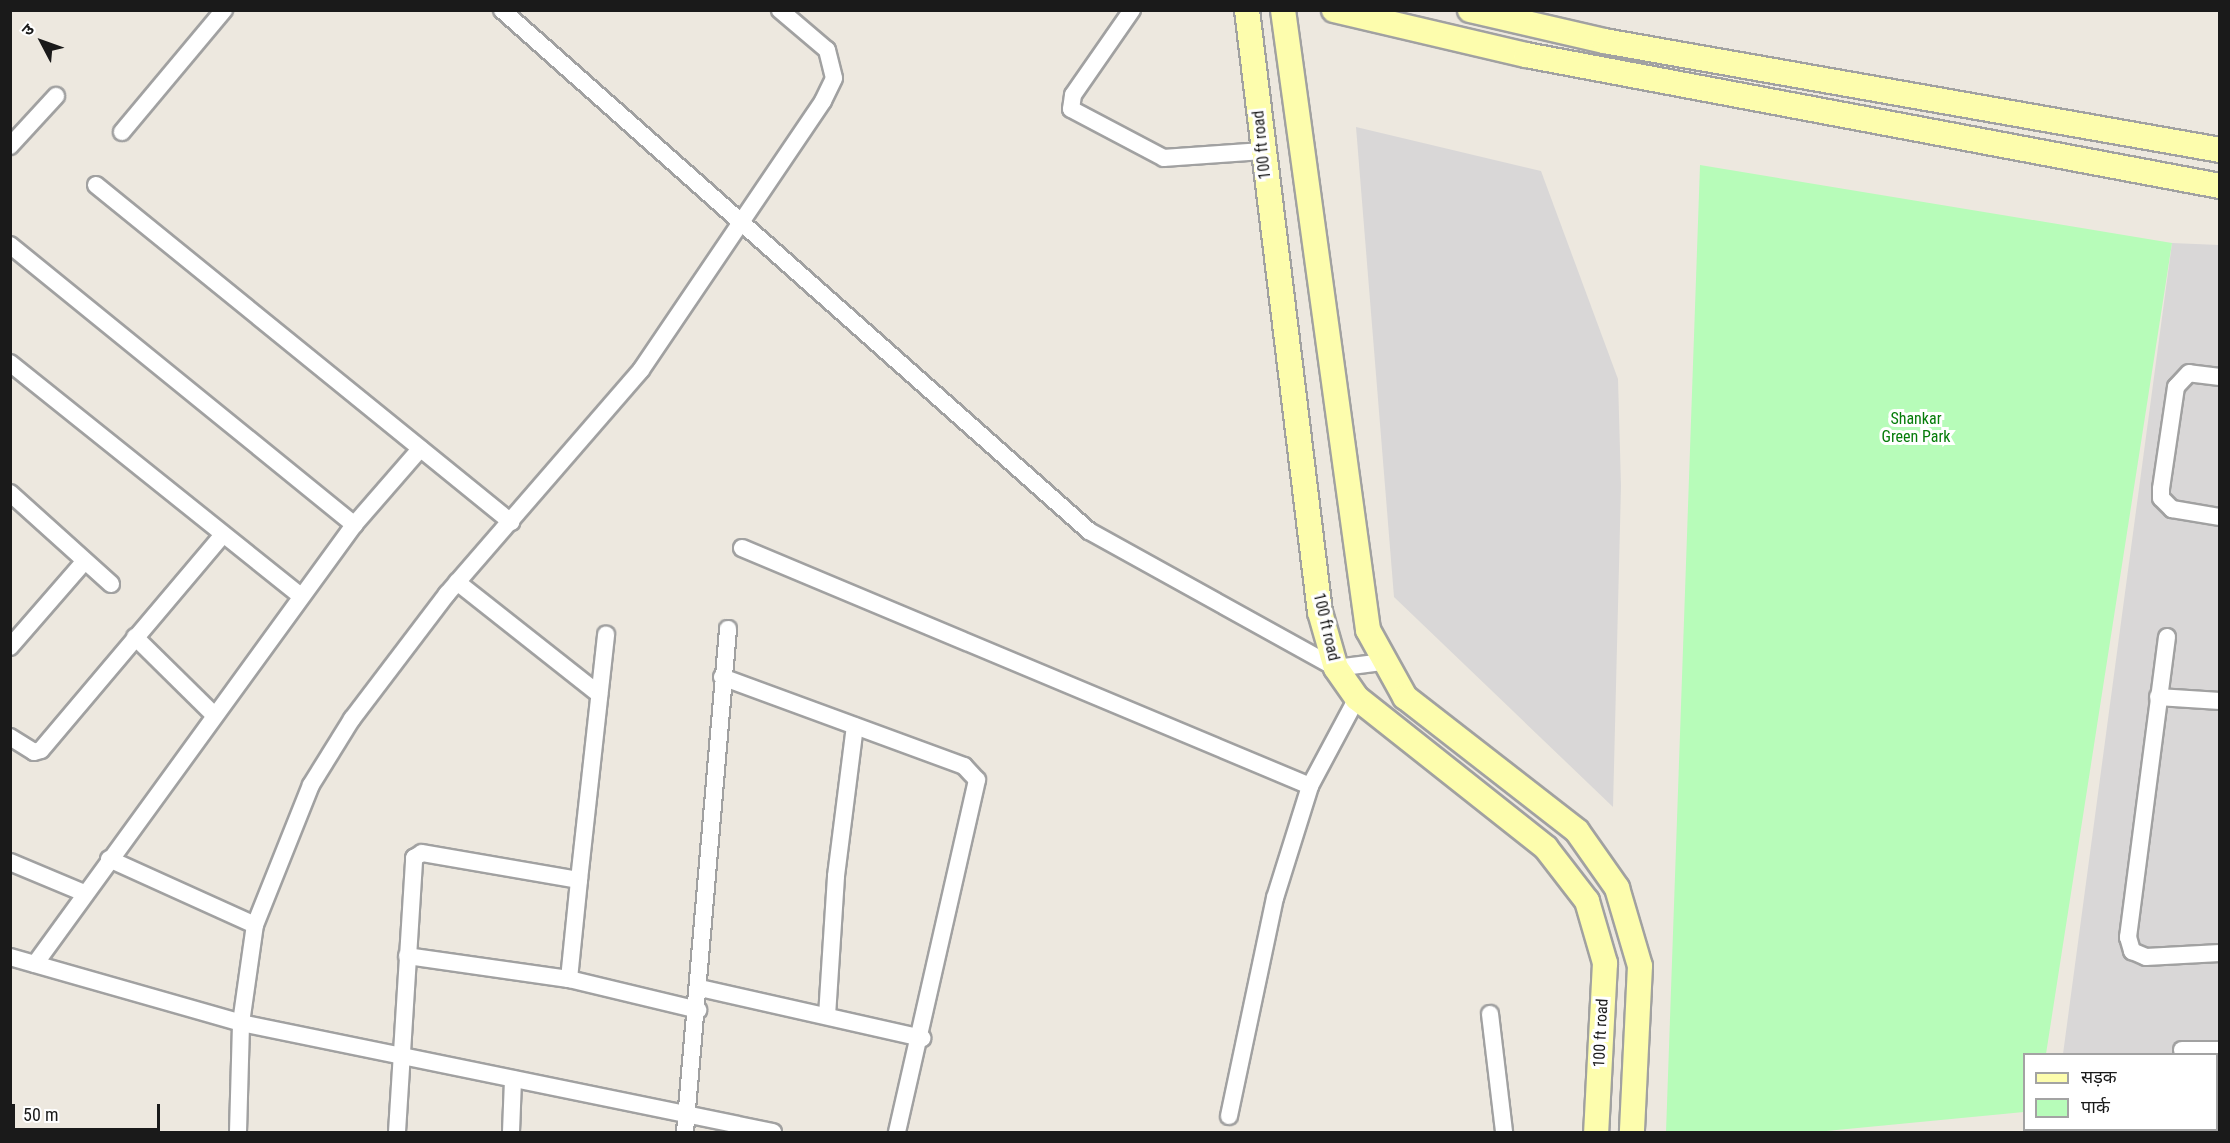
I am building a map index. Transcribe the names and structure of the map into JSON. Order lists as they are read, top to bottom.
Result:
{
  "streets": {
    "main road": ["100 ft road"]
  },
  "parks": ["Shankar Green Park"],
  "legend": ["सड़क", "पार्क"],
  "scale_bar": "50 m",
  "north": "top left"
}
